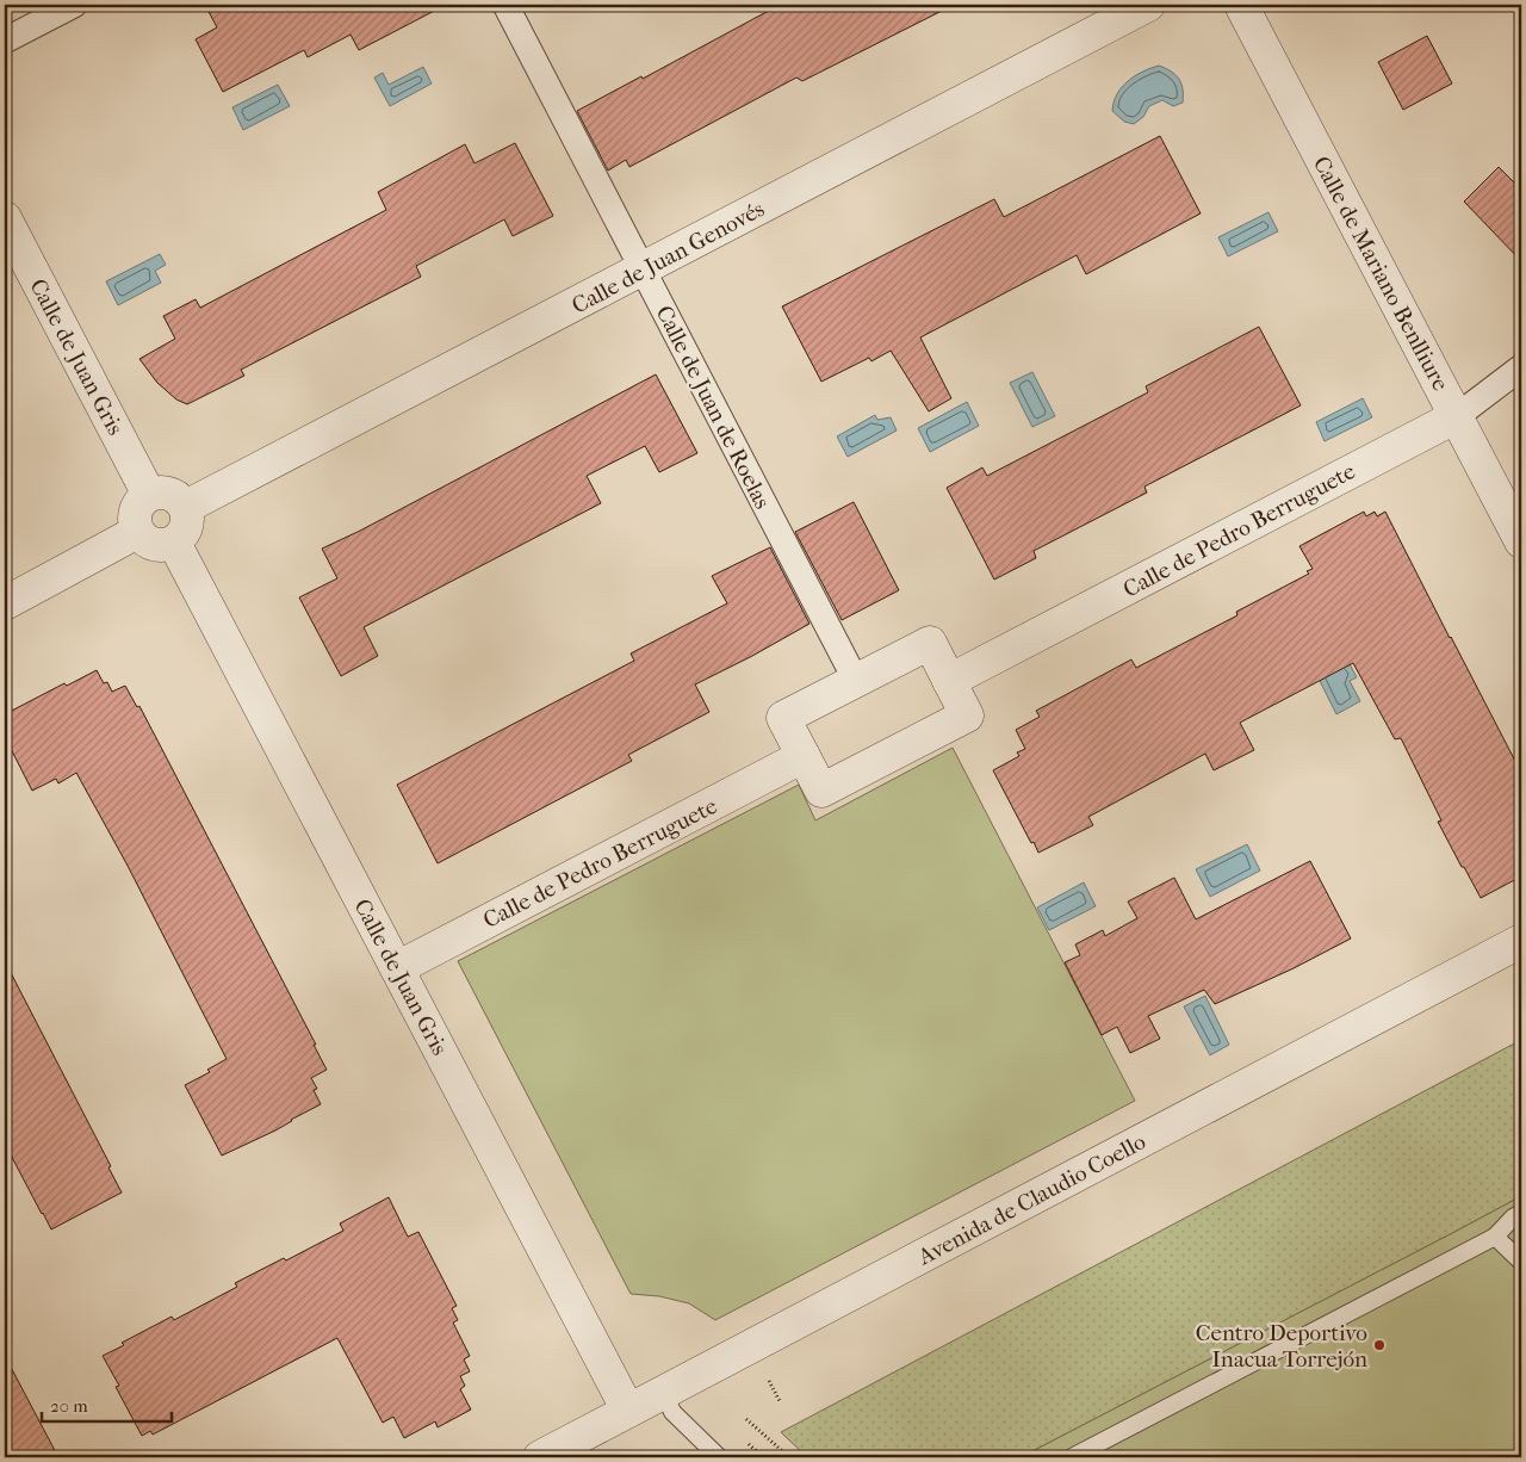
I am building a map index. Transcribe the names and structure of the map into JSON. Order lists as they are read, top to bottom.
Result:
{
  "streets": {
    "street": [
      "Calle de Juan Genovés",
      "Calle de Mariano Benlliure",
      "Calle de Juan Gris",
      "Calle de Juan de Roelas",
      "Calle de Pedro Berruguete",
      "Avenida de Claudio Coello"
    ]
  },
  "crossings": [
    ["Calle de Juan Genovés", "Calle de Juan Gris"],
    ["Calle de Juan Genovés", "Calle de Juan de Roelas"],
    ["Calle de Mariano Benlliure", "Calle de Pedro Berruguete"],
    ["Calle de Juan Gris", "Calle de Pedro Berruguete"],
    ["Calle de Juan Gris", "Avenida de Claudio Coello"]
  ],
  "places": ["Centro Deportivo Inacua Torrejón"],
  "scale_bar": "20 m"
}
